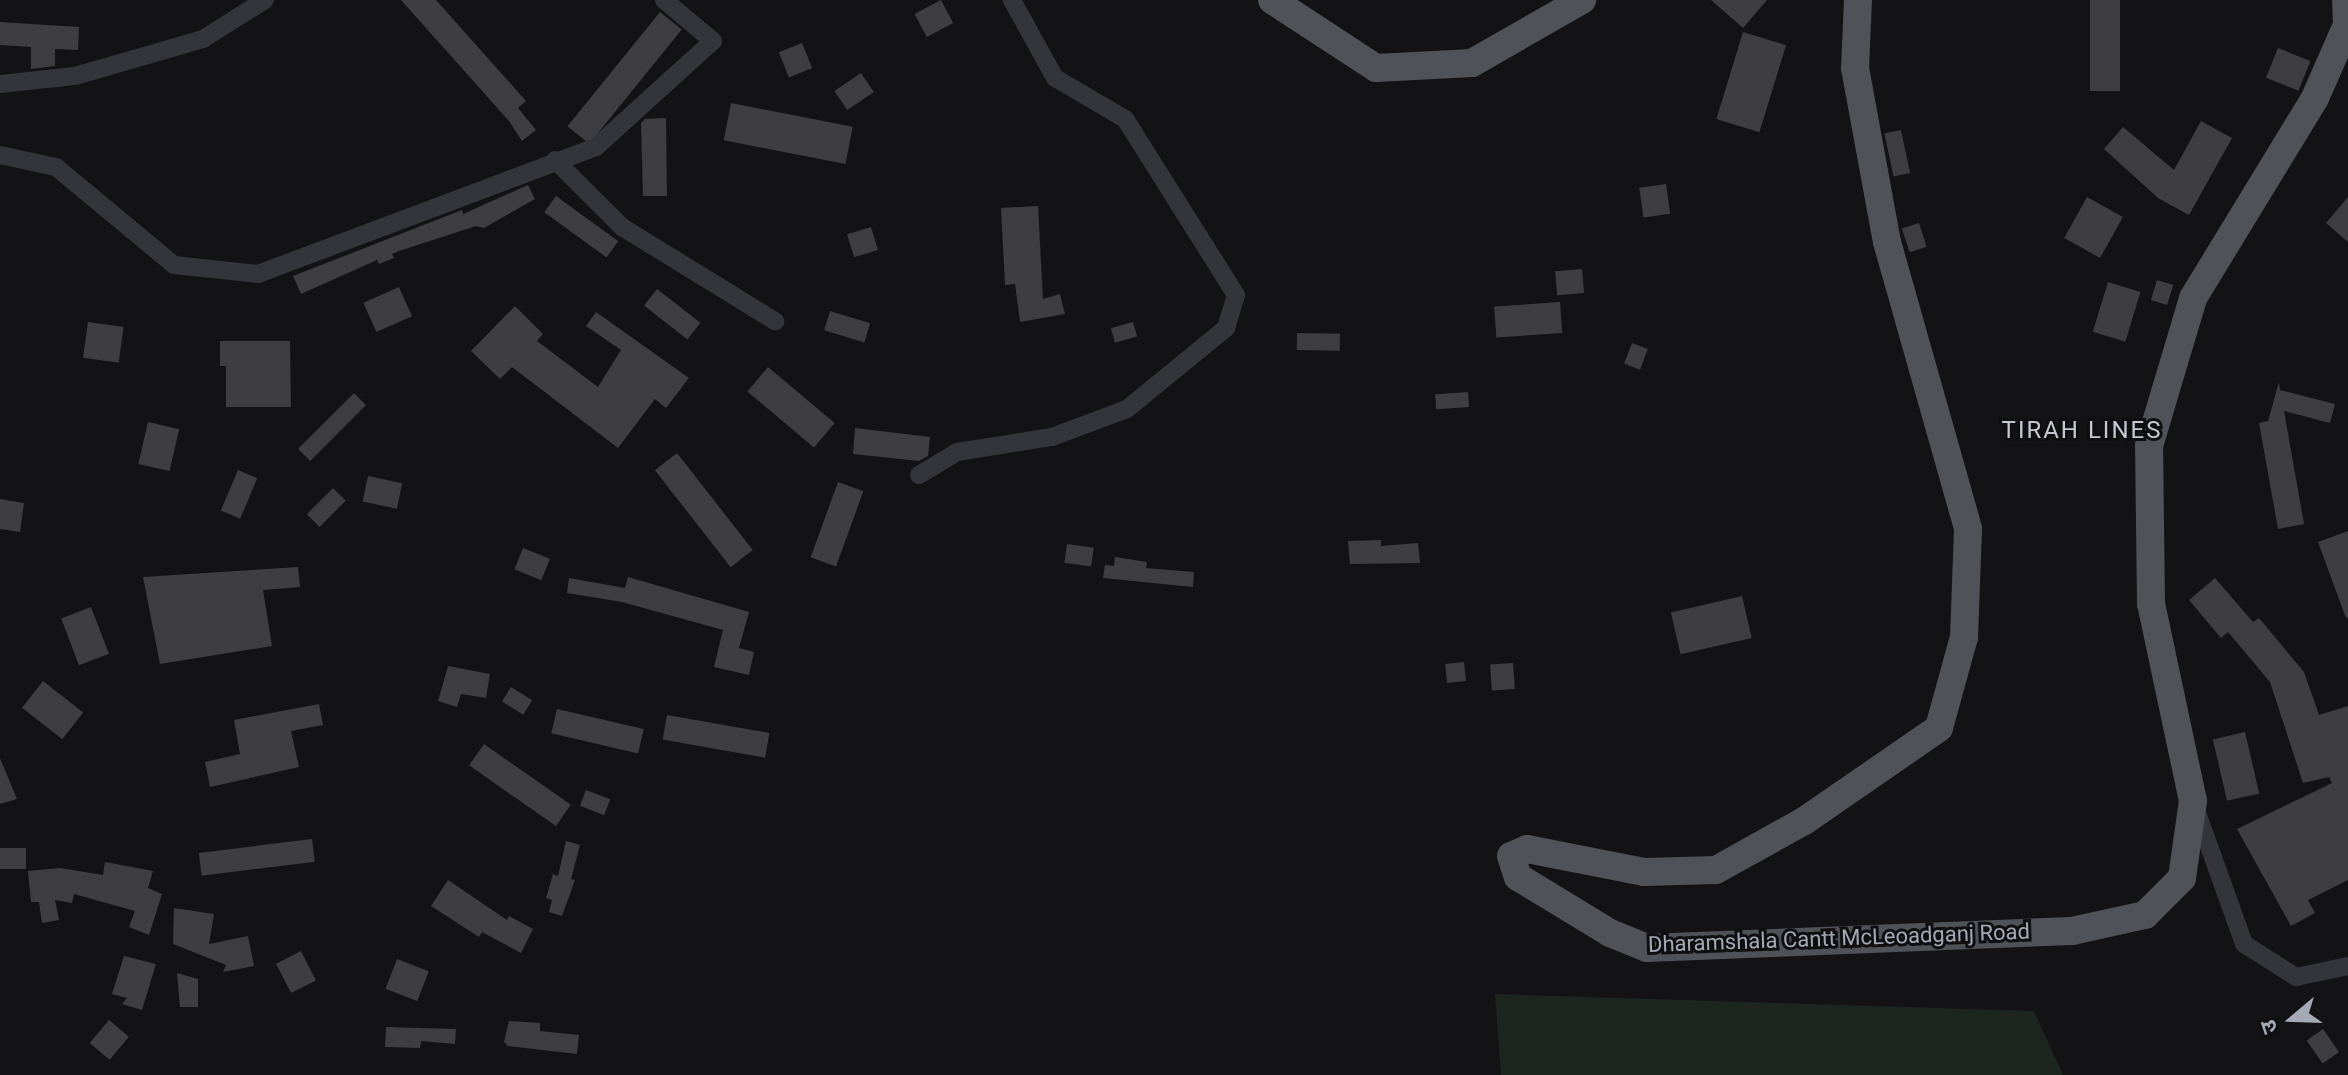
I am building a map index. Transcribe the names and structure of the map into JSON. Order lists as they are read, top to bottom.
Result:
{
  "streets": {
    "main road": ["Dharamshala Cantt McLeoadganj Road"]
  },
  "districts": ["TIRAH LINES"],
  "north": "left"
}
